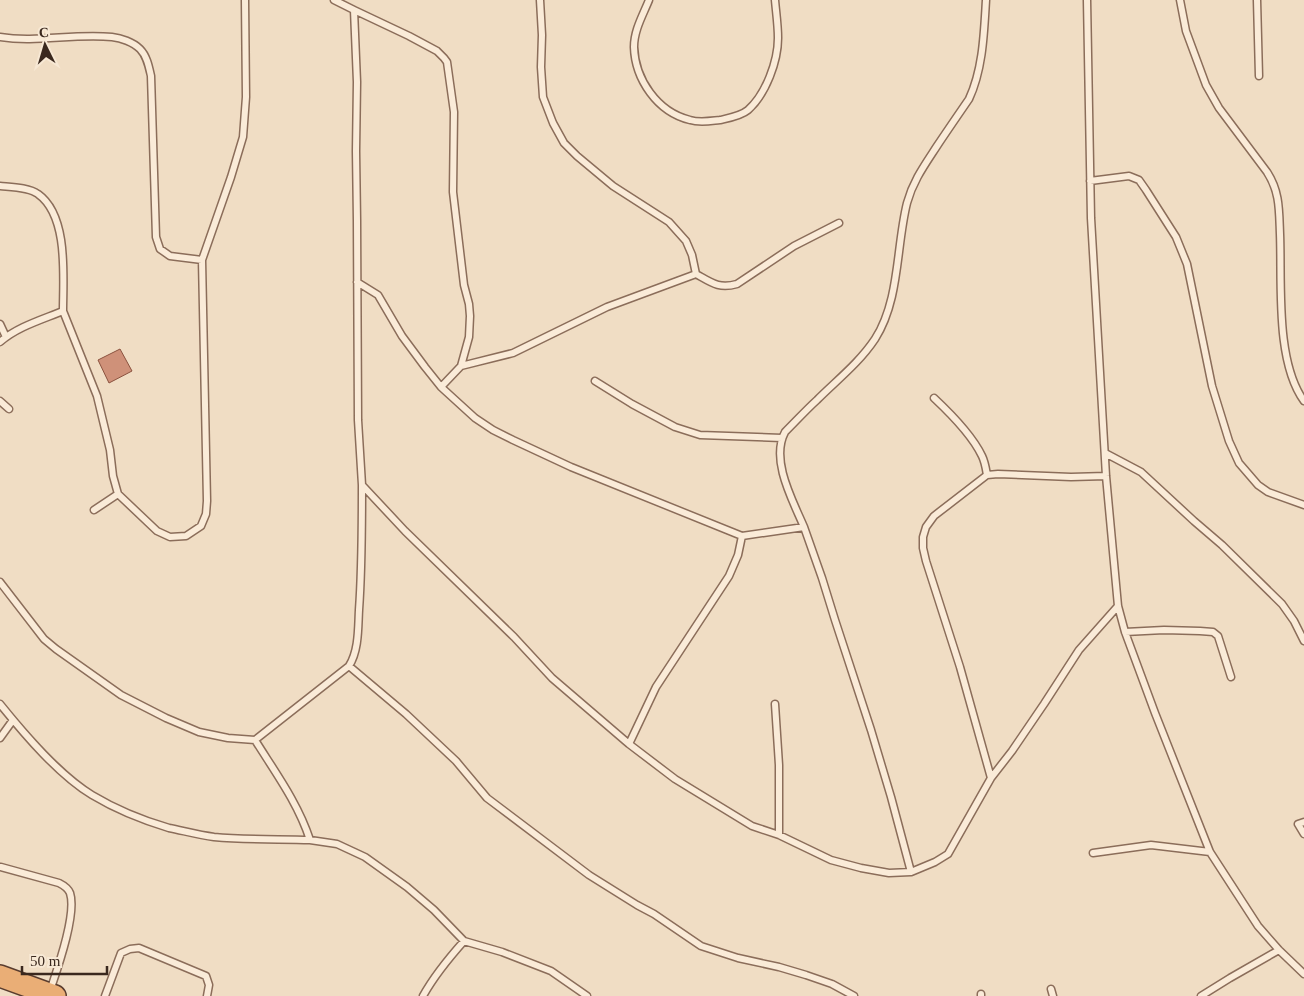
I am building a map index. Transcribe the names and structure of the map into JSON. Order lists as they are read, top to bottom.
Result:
{
  "scale_bar": "50 m",
  "north": "top"
}
